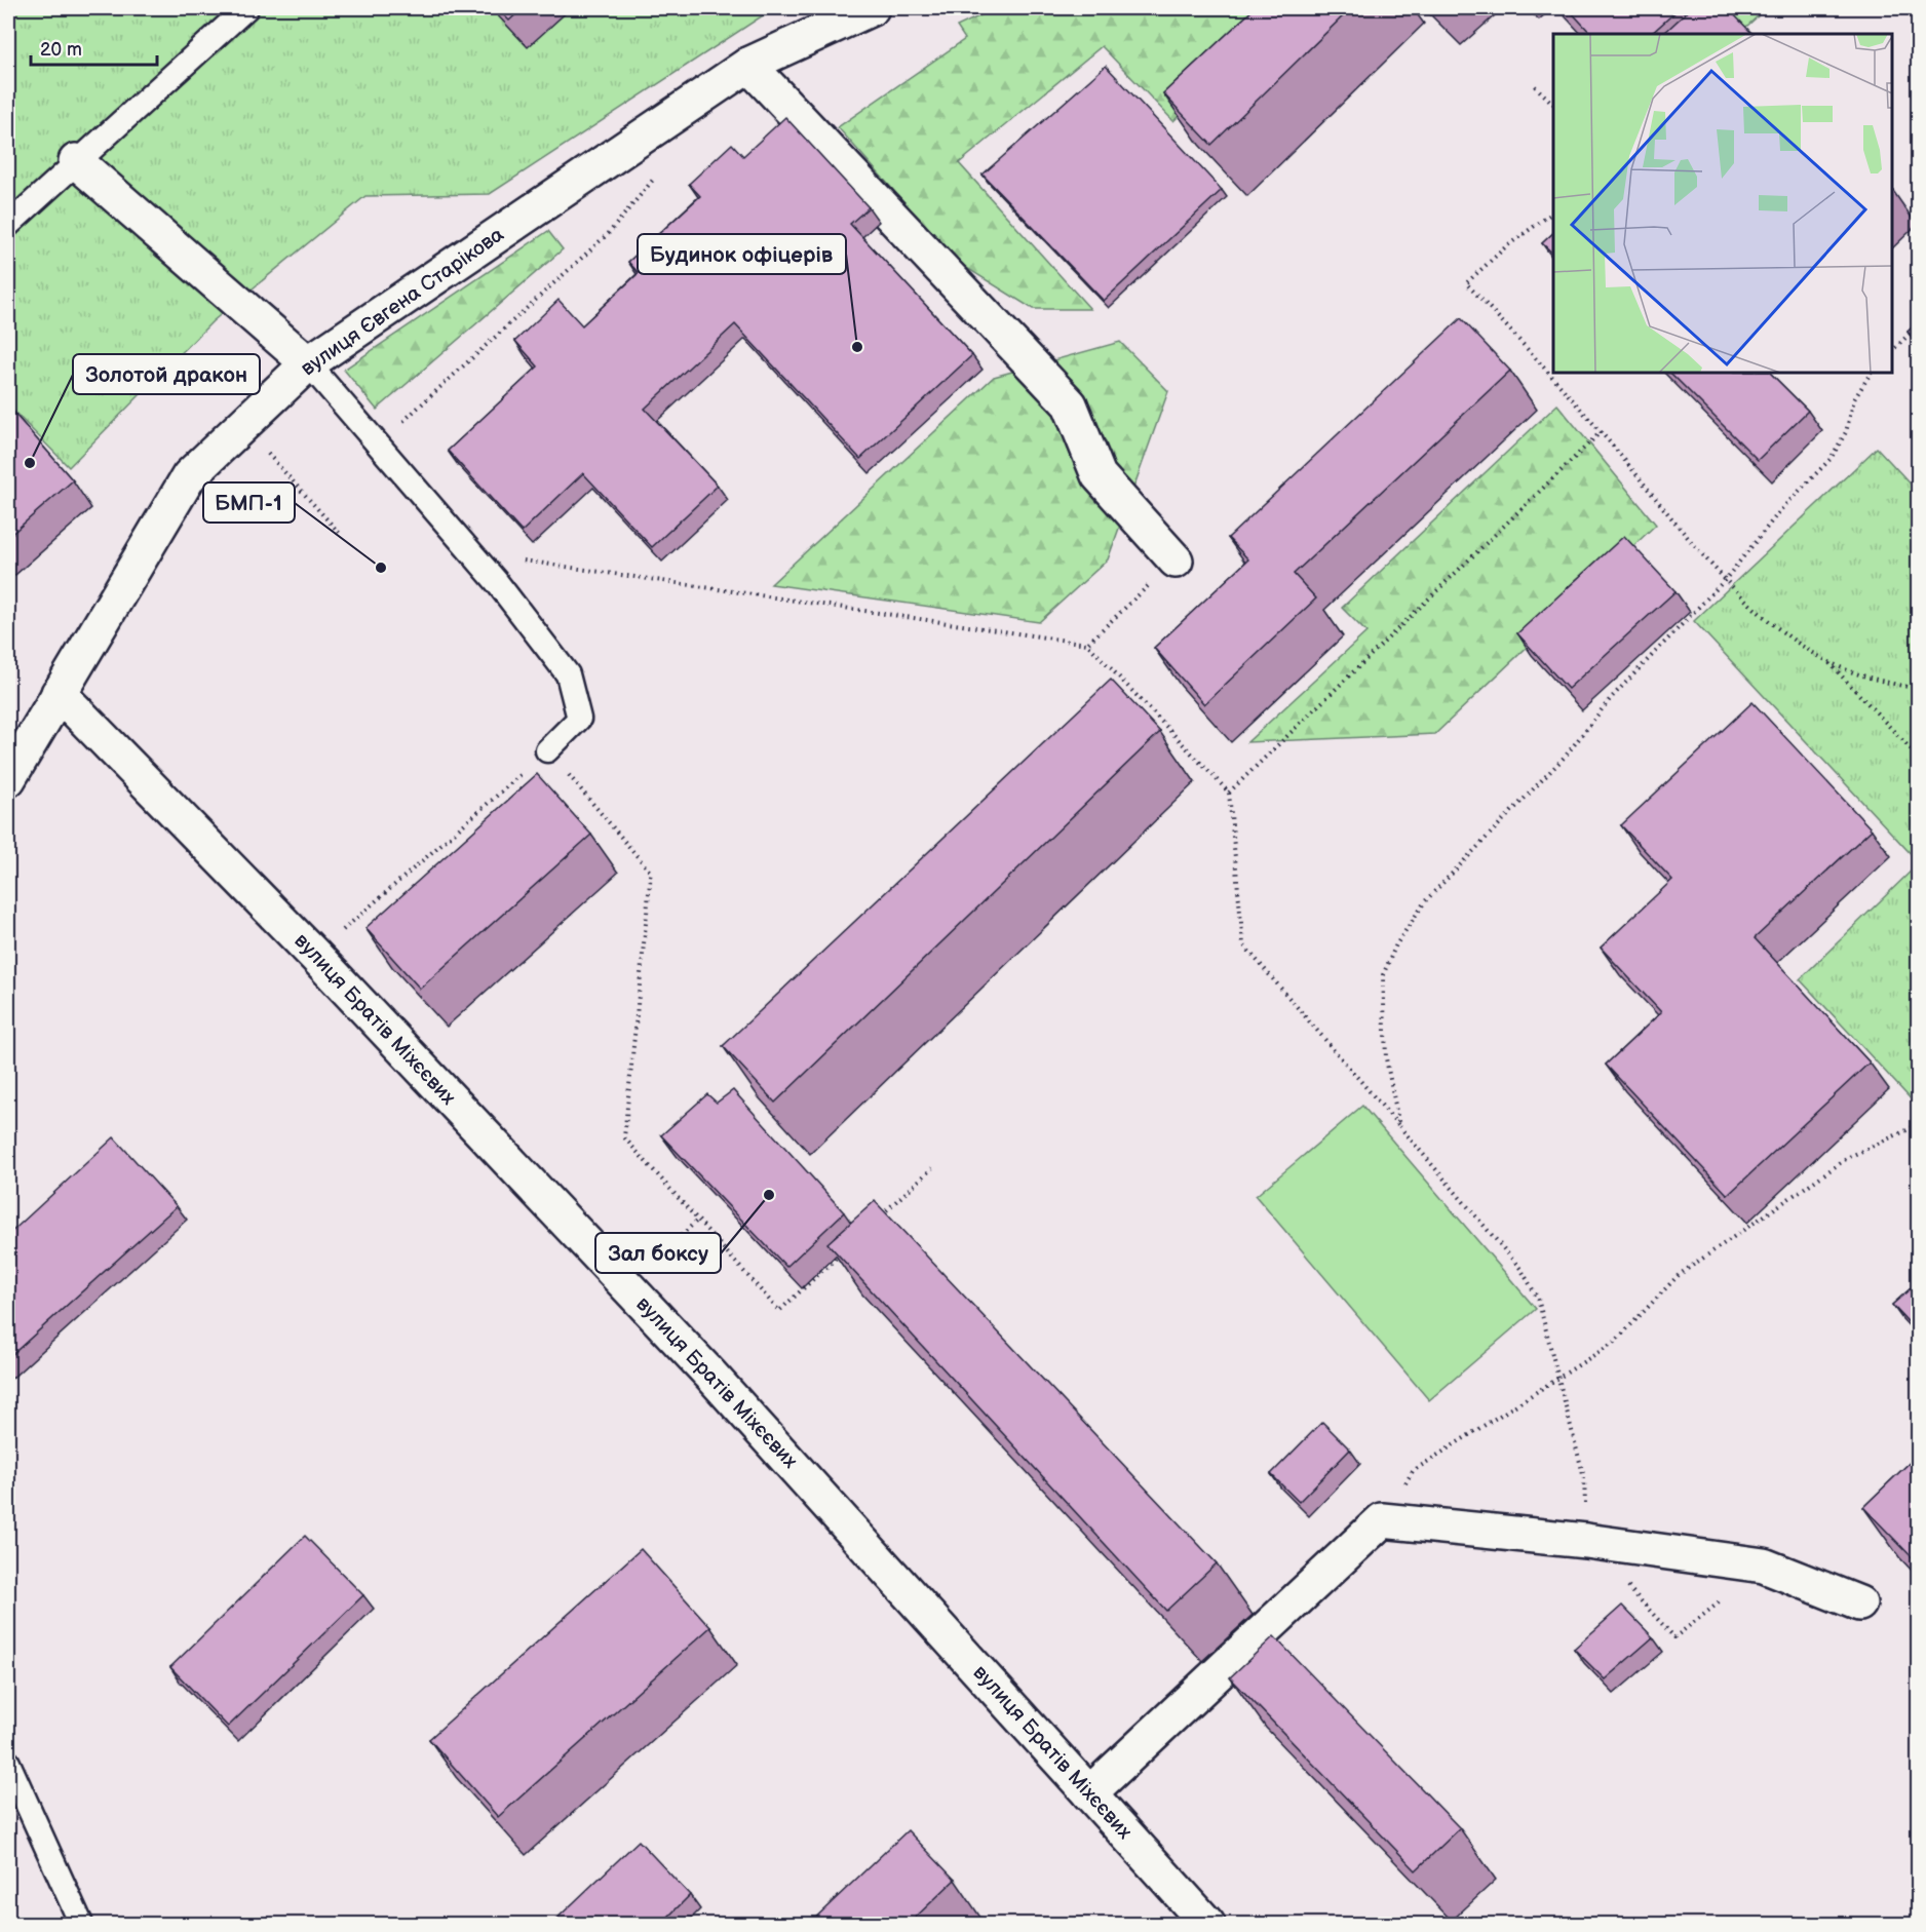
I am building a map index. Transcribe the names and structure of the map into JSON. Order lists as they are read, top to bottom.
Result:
{
  "streets": {
    "street": ["вулиця Євгена Старікова", "вулиця Братів Міхєєвих"]
  },
  "crossings": [
    ["вулиця Євгена Старікова", "вулиця Братів Міхєєвих"]
  ],
  "places": [
    "Будинок офіцерів",
    "Золотой дракон",
    "БМП-1",
    "Зал боксу"
  ],
  "scale_bar": "20 m"
}
